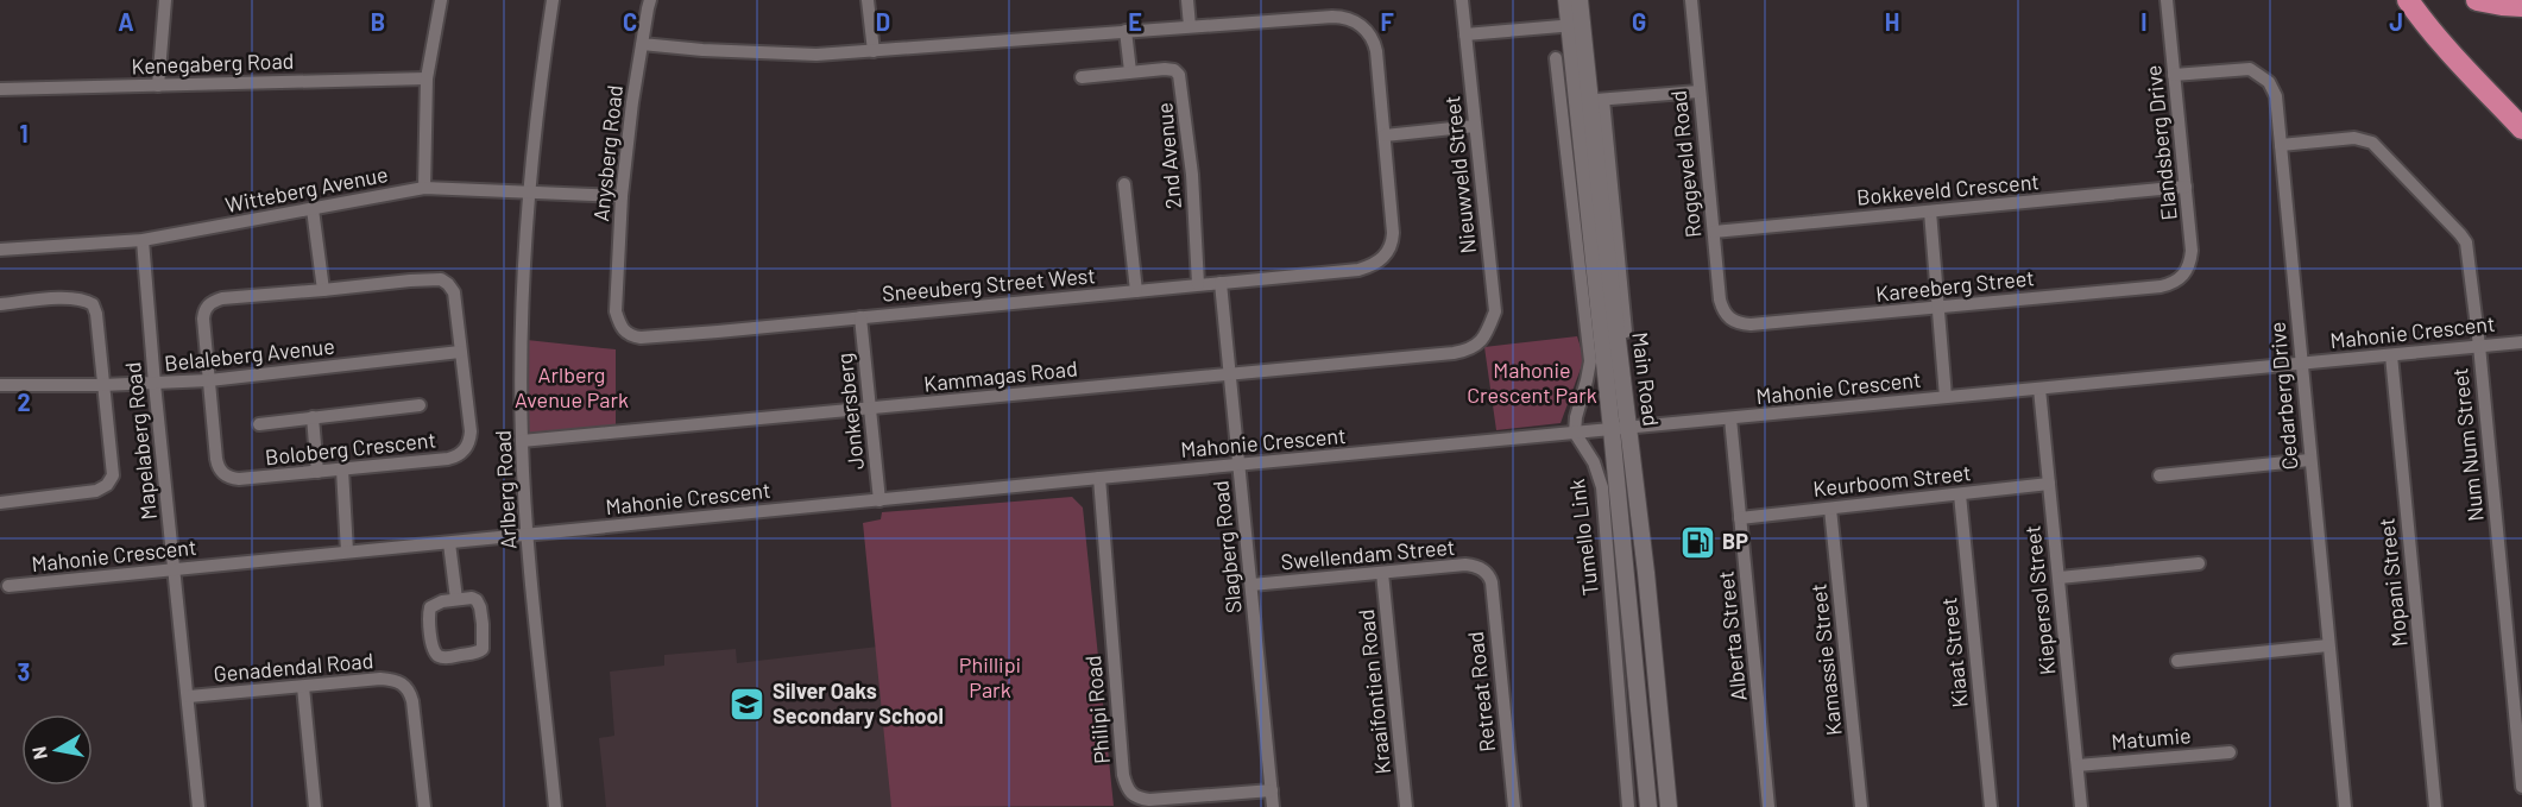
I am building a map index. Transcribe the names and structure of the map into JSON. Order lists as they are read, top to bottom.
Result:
{
  "streets": {
    "main road": ["Main Road"],
    "street": [
      "Kenegaberg Road",
      "Elandsberg Drive",
      "Anysberg Road",
      "2nd Avenue",
      "Roggeveld Road",
      "Nieuwveld Street",
      "Witteberg Avenue",
      "Bokkeveld Crescent",
      "Sneeuberg Street West",
      "Kareeberg Street",
      "Mahonie Crescent",
      "Belaleberg Avenue",
      "Kammagas Road",
      "Cedarberg Drive",
      "Jonkersberg",
      "Mapelaberg Road",
      "Num Num Street",
      "Boloberg Crescent",
      "Keurboom Street",
      "Arlberg Road",
      "Tumello Link",
      "Slagberg Road",
      "Swellendam Street",
      "Mopani Street",
      "Kiepersol Street",
      "Alberta Street",
      "Kiaat Street",
      "Kamassie Street",
      "Genadendal Road",
      "Kraaifontien Road",
      "Retreat Road",
      "Philipi Road",
      "Matumie"
    ]
  },
  "crossings": [
    ["Elandsberg Drive", "Bokkeveld Crescent"],
    ["Elandsberg Drive", "Kareeberg Street"],
    ["Elandsberg Drive", "Cedarberg Drive"],
    ["Anysberg Road", "Witteberg Avenue"],
    ["Anysberg Road", "Sneeuberg Street West"],
    ["2nd Avenue", "Sneeuberg Street West"],
    ["Roggeveld Road", "Bokkeveld Crescent"],
    ["Roggeveld Road", "Kareeberg Street"],
    ["Nieuwveld Street", "Kammagas Road"],
    ["Witteberg Avenue", "Mapelaberg Road"],
    ["Witteberg Avenue", "Arlberg Road"],
    ["Sneeuberg Street West", "Jonkersberg"],
    ["Sneeuberg Street West", "Slagberg Road"],
    ["Mahonie Crescent", "Main Road"],
    ["Mahonie Crescent", "Cedarberg Drive"],
    ["Mahonie Crescent", "Jonkersberg"],
    ["Mahonie Crescent", "Mapelaberg Road"],
    ["Mahonie Crescent", "Num Num Street"],
    ["Mahonie Crescent", "Arlberg Road"],
    ["Mahonie Crescent", "Tumello Link"],
    ["Mahonie Crescent", "Slagberg Road"],
    ["Mahonie Crescent", "Mopani Street"],
    ["Mahonie Crescent", "Kiepersol Street"],
    ["Mahonie Crescent", "Alberta Street"],
    ["Mahonie Crescent", "Philipi Road"],
    ["Belaleberg Avenue", "Mapelaberg Road"],
    ["Belaleberg Avenue", "Boloberg Crescent"],
    ["Kammagas Road", "Jonkersberg"],
    ["Kammagas Road", "Arlberg Road"],
    ["Kammagas Road", "Slagberg Road"],
    ["Cedarberg Drive", "Num Num Street"],
    ["Mapelaberg Road", "Genadendal Road"],
    ["Keurboom Street", "Kiepersol Street"],
    ["Keurboom Street", "Alberta Street"],
    ["Keurboom Street", "Kiaat Street"],
    ["Keurboom Street", "Kamassie Street"],
    ["Slagberg Road", "Swellendam Street"],
    ["Slagberg Road", "Philipi Road"],
    ["Swellendam Street", "Kraaifontien Road"],
    ["Swellendam Street", "Retreat Road"],
    ["Kiepersol Street", "Matumie"]
  ],
  "parks": ["Mahonie Crescent Park", "Arlberg Avenue Park", "Phillipi Park"],
  "places": {
    "fuel station": ["BP"],
    "school or university": ["Silver Oaks Secondary School"]
  },
  "north": "left",
  "grid": {
    "columns": [
      "A",
      "B",
      "C",
      "D",
      "E",
      "F",
      "G",
      "H",
      "I",
      "J"
    ],
    "rows": ["1", "2", "3"]
  }
}
